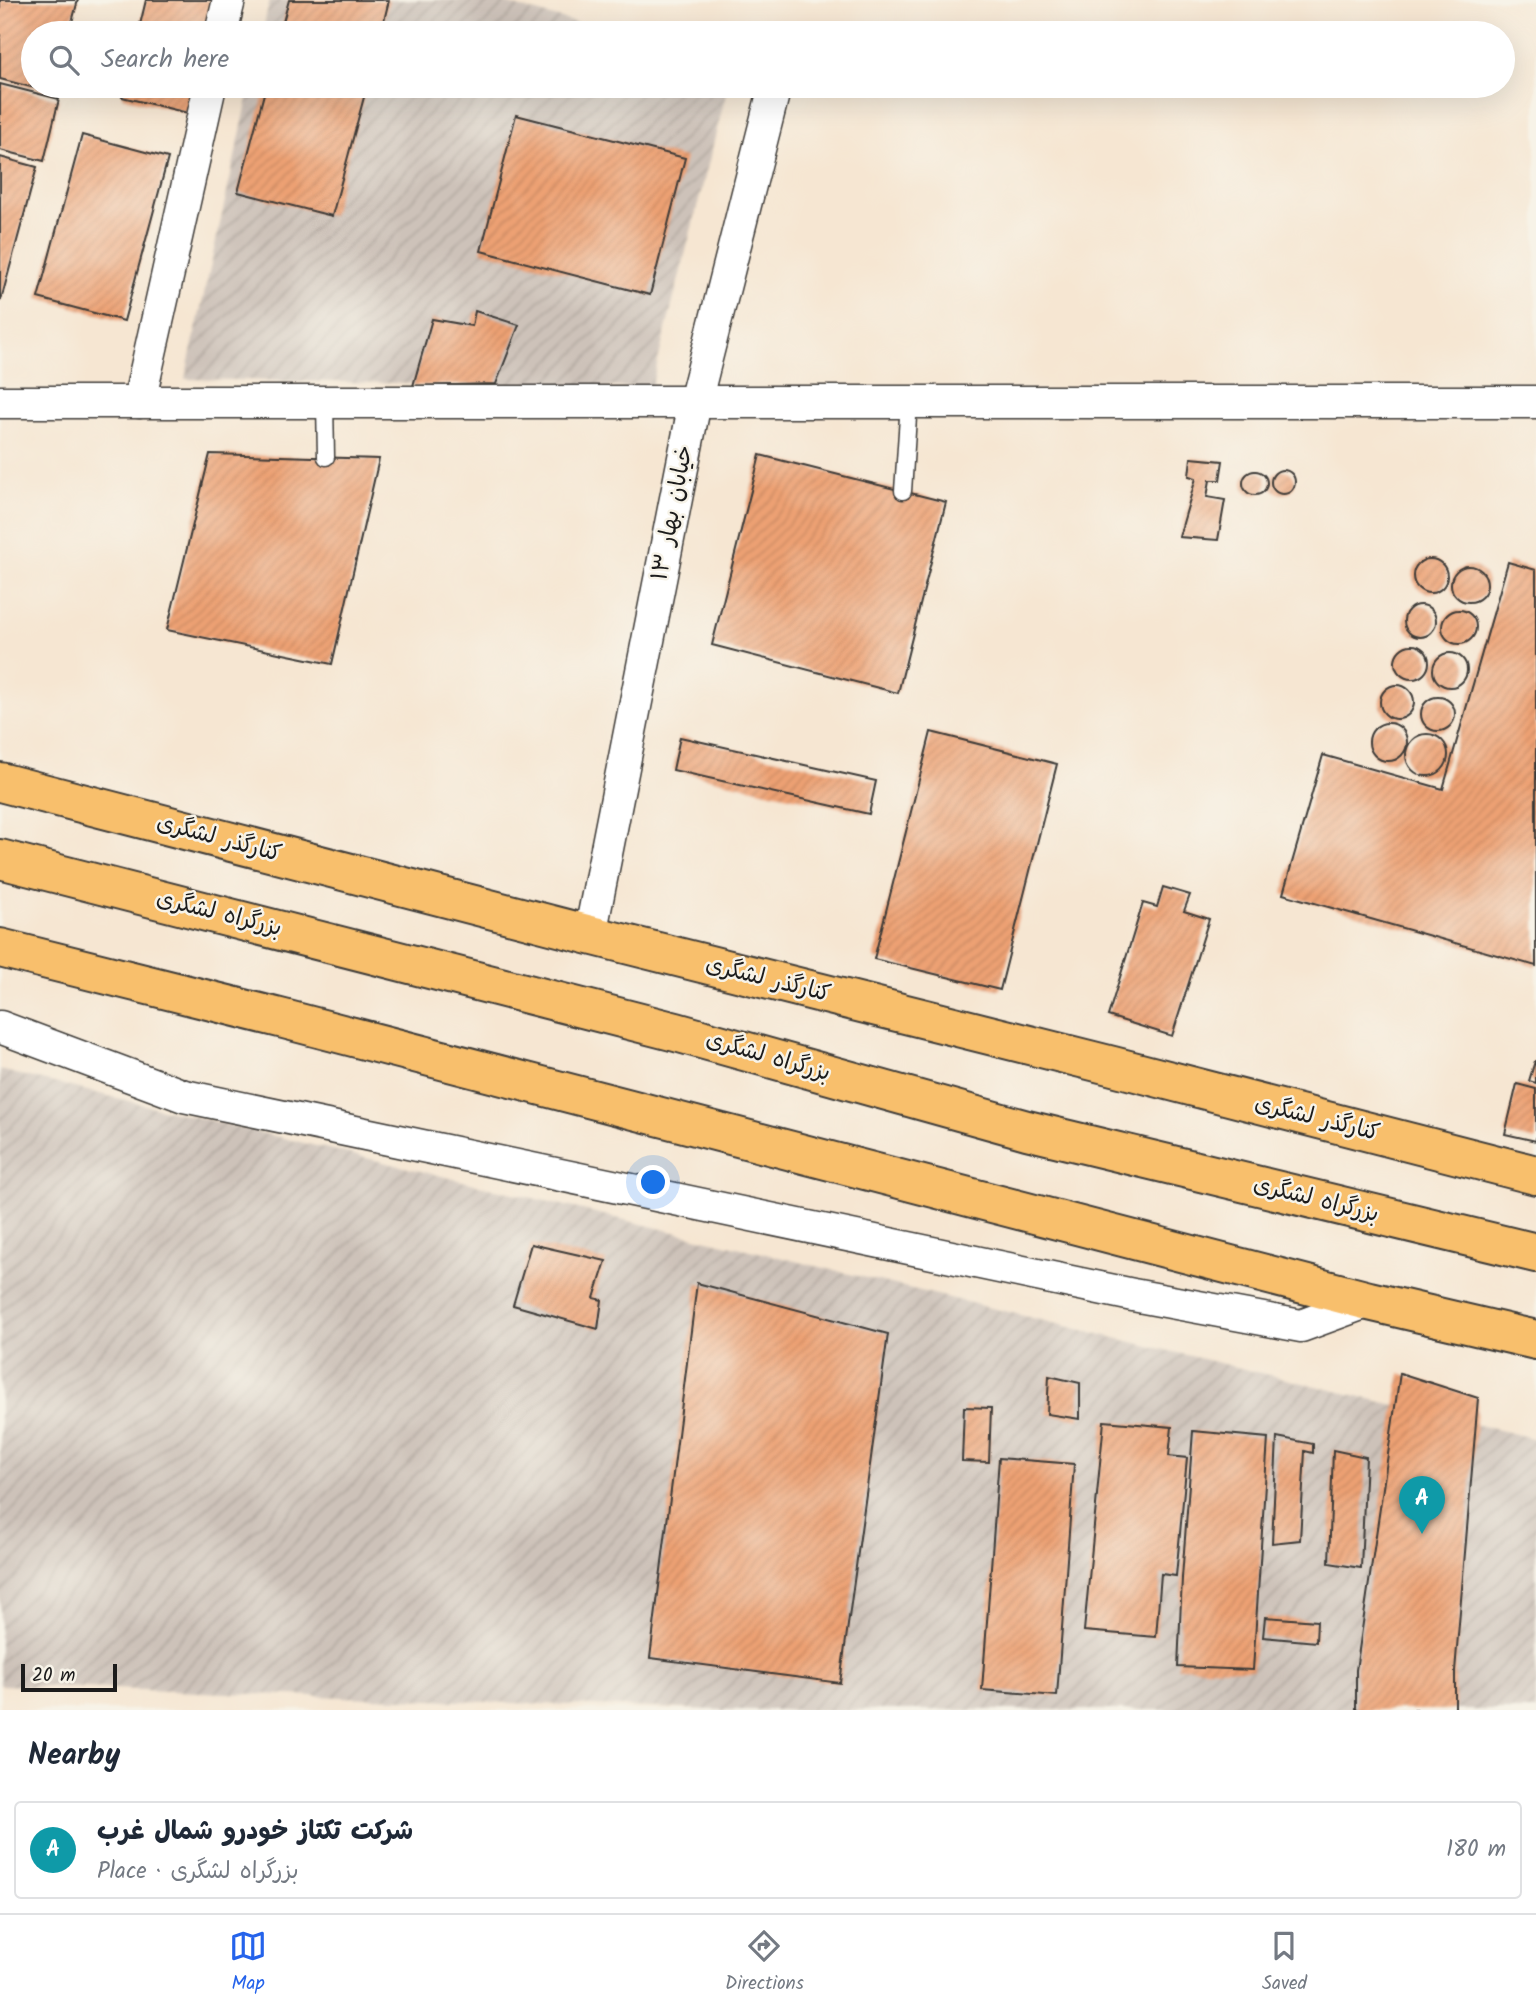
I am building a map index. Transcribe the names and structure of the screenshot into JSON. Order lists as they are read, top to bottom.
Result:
{
  "streets": {
    "main road": ["کنارگذر لشگری", "بزرگراه لشگری"],
    "street": ["خیابان بهار ۱۳"]
  },
  "crossings": [
    ["خیابان بهار ۱۳", "کنارگذر لشگری"]
  ],
  "scale_bar": "20 m",
  "page": {
    "search": "Search here",
    "pins": "A",
    "scale": "20 m",
    "heading": "Nearby",
    "list": [
      {
        "mark": "A",
        "name": "شرکت تکتاز خودرو شمال غرب",
        "note": "Place · بزرگراه لشگری",
        "value": "180 m"
      }
    ],
    "nav": ["Map", "Directions", "Saved"]
  }
}
